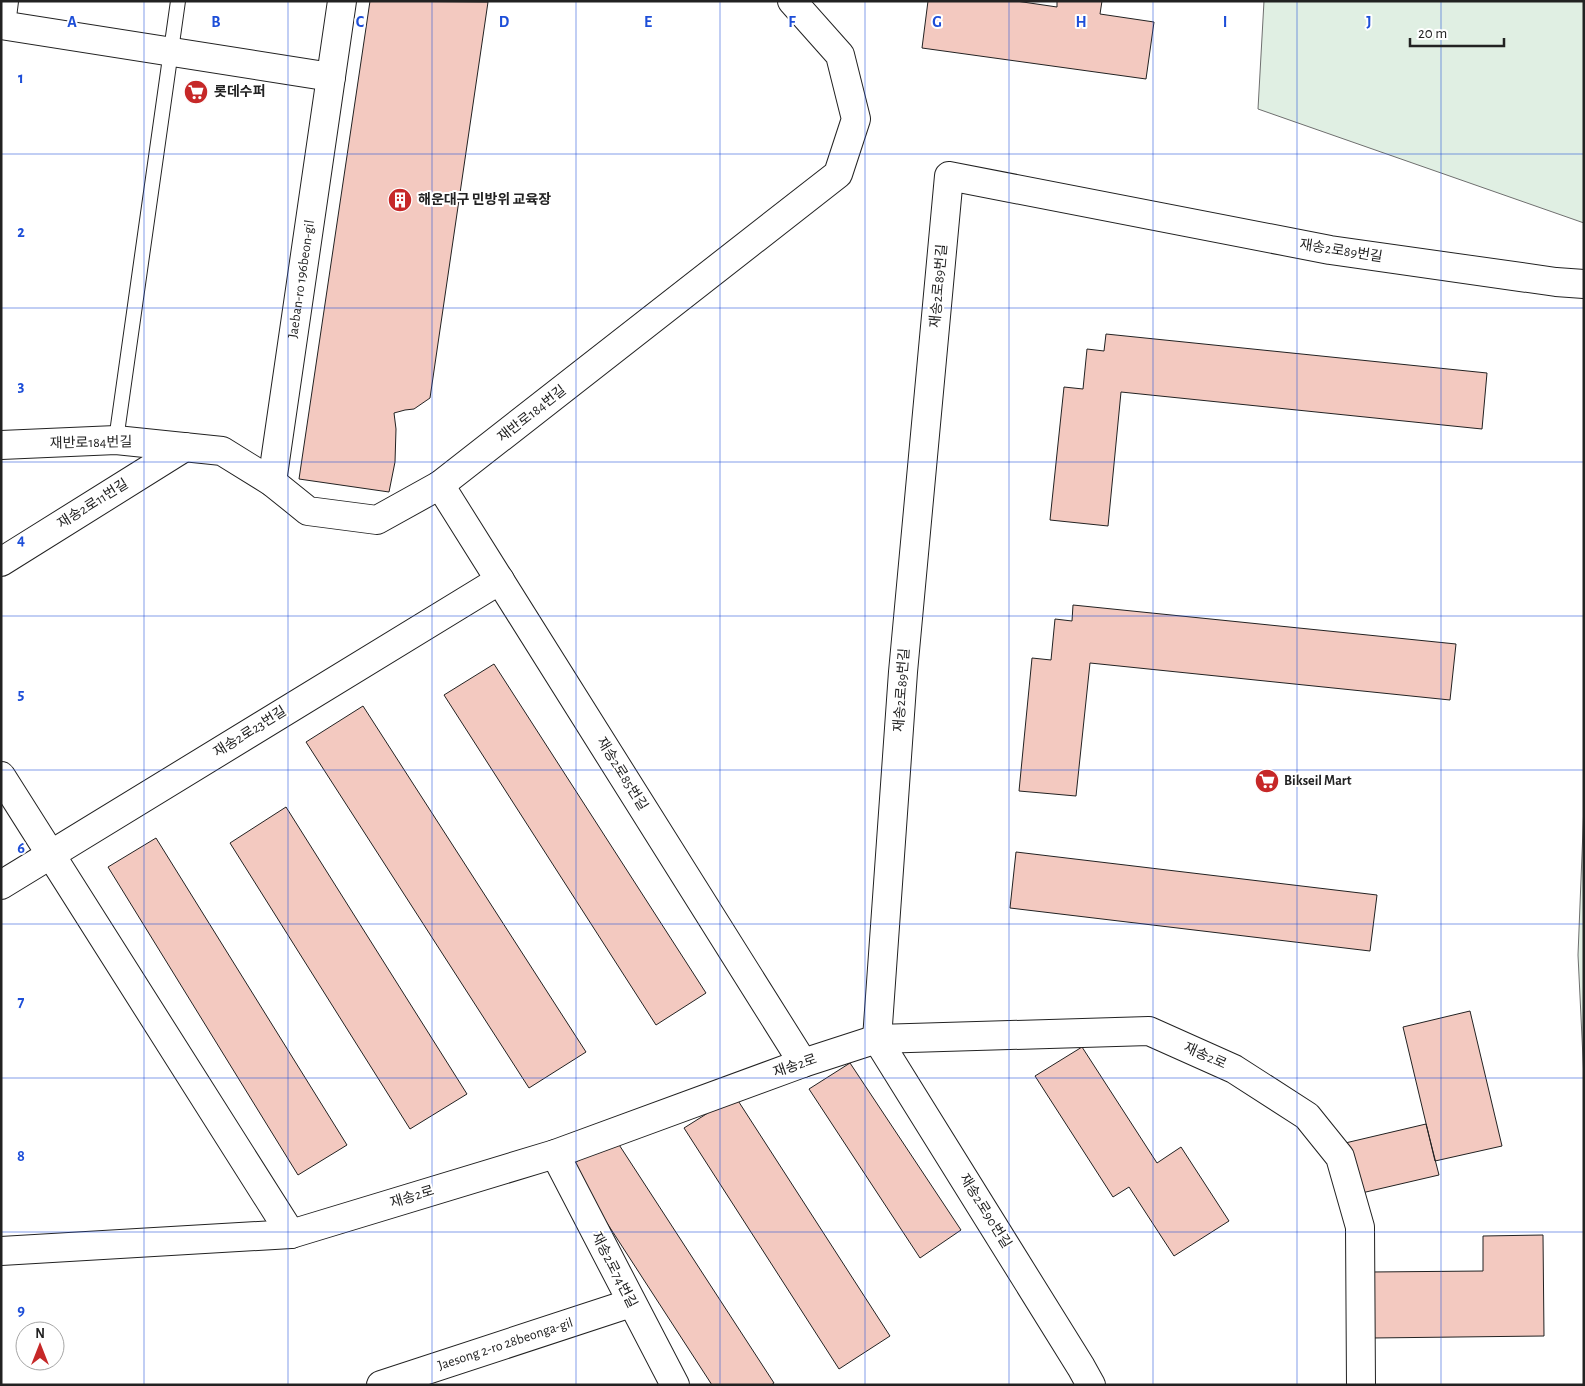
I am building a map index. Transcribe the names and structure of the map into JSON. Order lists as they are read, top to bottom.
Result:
{
  "streets": {
    "street": [
      "재송2로89번길",
      "Jaeban-ro 196beon-gil",
      "재반로184번길",
      "재송2로11번길",
      "재송2로23번길",
      "재송2로85번길",
      "재송2로",
      "재송2로90번길",
      "재송2로74번길",
      "Jaesong 2-ro 28beonga-gil"
    ]
  },
  "crossings": [
    ["재송2로89번길", "재송2로"],
    ["재송2로89번길", "재송2로90번길"],
    ["Jaeban-ro 196beon-gil", "재반로184번길"],
    ["재반로184번길", "재송2로11번길"],
    ["재반로184번길", "재송2로85번길"],
    ["재송2로23번길", "재송2로85번길"],
    ["재송2로85번길", "재송2로"],
    ["재송2로", "재송2로90번길"],
    ["재송2로", "재송2로74번길"],
    ["재송2로74번길", "Jaesong 2-ro 28beonga-gil"]
  ],
  "places": {
    "supermarket": ["롯데수퍼", "Bikseil Mart"],
    "building": ["해운대구 민방위 교육장"]
  },
  "scale_bar": "20 m",
  "north": "top",
  "grid": {
    "columns": [
      "A",
      "B",
      "C",
      "D",
      "E",
      "F",
      "G",
      "H",
      "I",
      "J"
    ],
    "rows": [
      "1",
      "2",
      "3",
      "4",
      "5",
      "6",
      "7",
      "8",
      "9"
    ]
  }
}
